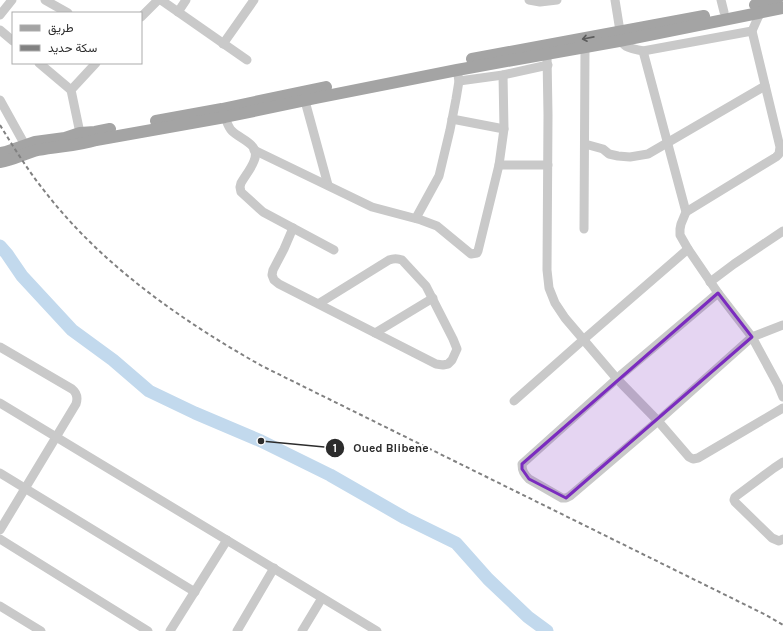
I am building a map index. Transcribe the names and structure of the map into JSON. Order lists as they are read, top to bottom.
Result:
{
  "places": ["Oued Blibene"],
  "legend": ["طريق", "سكة حديد"]
}
